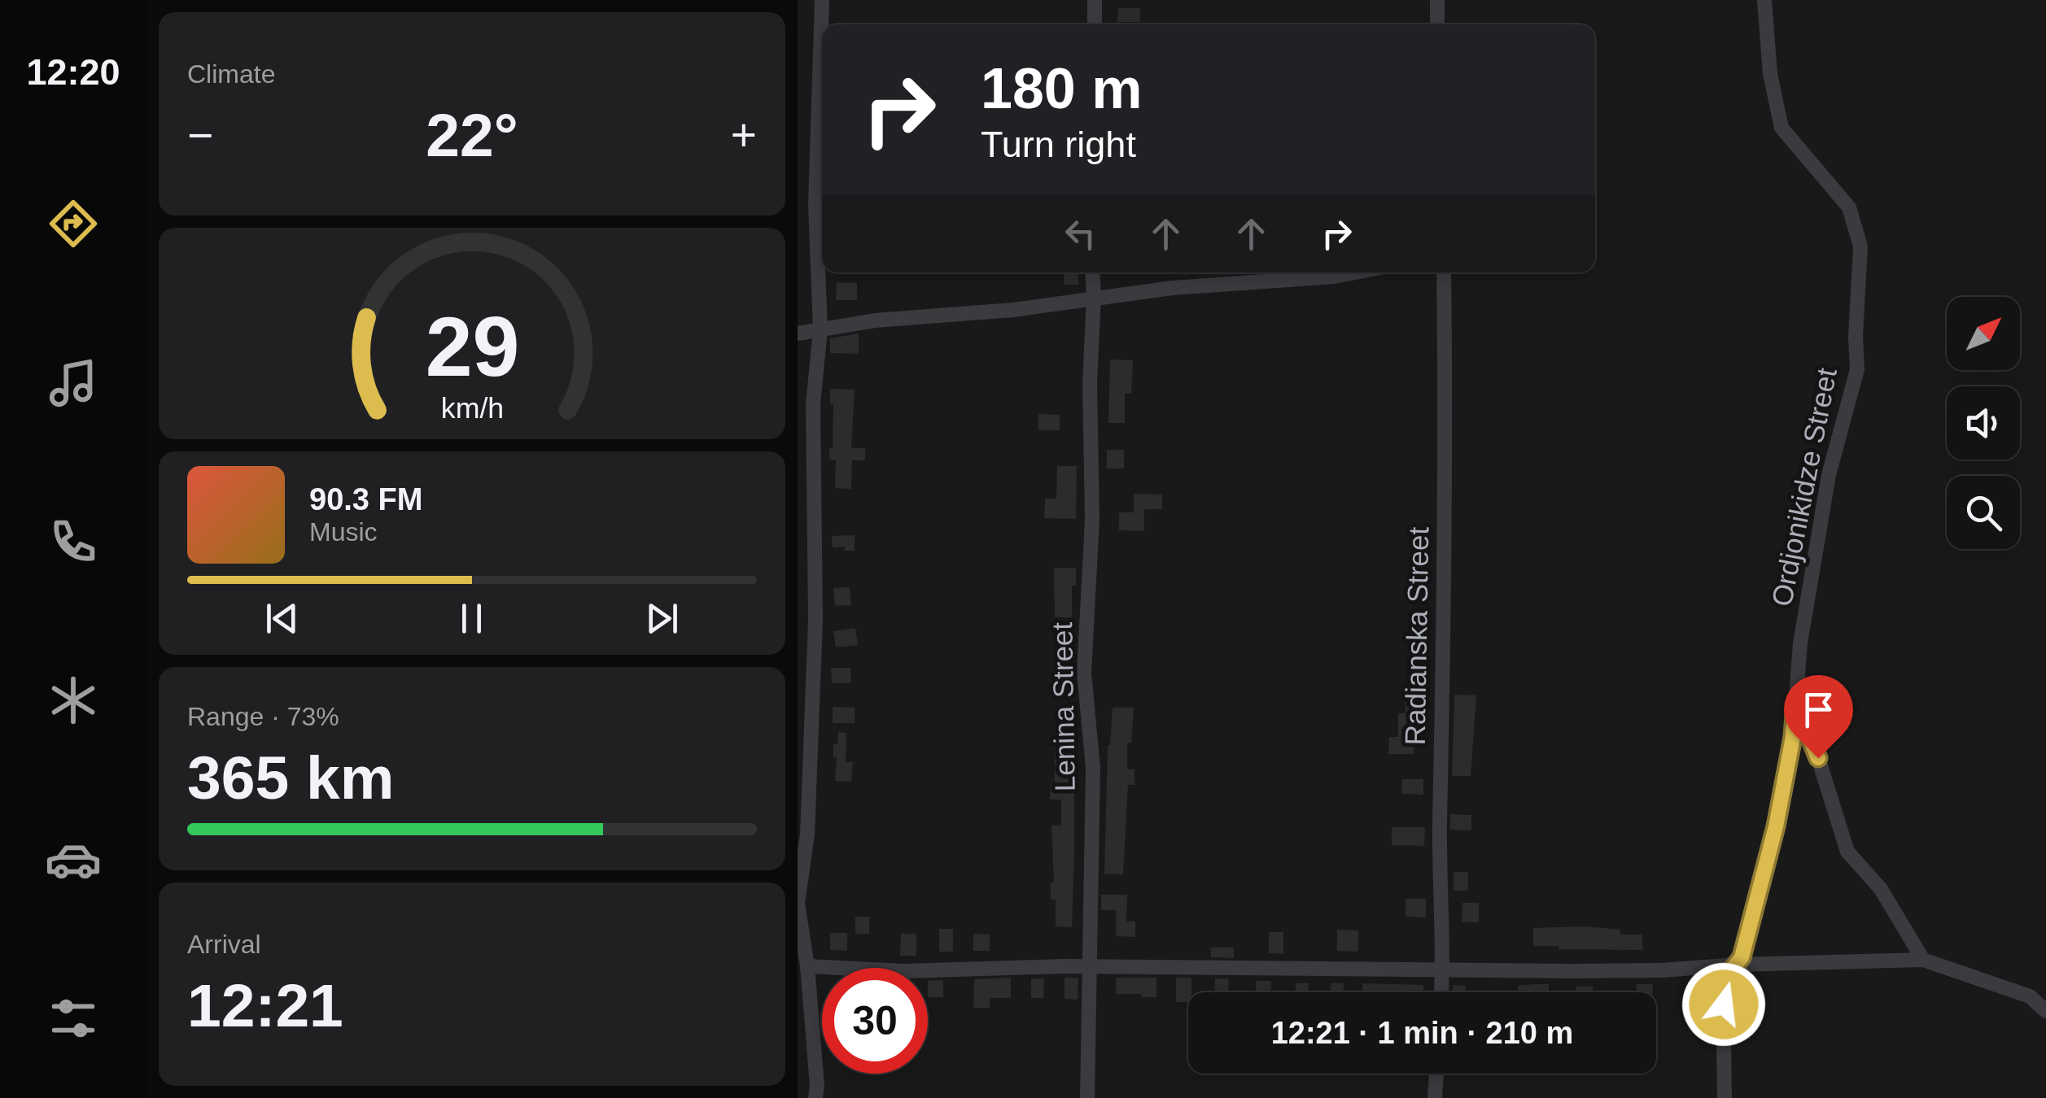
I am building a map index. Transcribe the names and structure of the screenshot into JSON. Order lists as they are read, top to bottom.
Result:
{
  "streets": {
    "street": ["Ordjonikidze Street", "Radianska Street", "Lenina Street"]
  },
  "north": "top right",
  "page": {
    "tabs": "12:20",
    "tile": [
      "Climate",
      ["Range · 73%", "365 km"],
      ["Arrival", "12:21"]
    ],
    "turn": ["180 m", "Turn right"],
    "heat": ["−", "22°", "+"],
    "song": ["90.3 FM", "Music"],
    "limit": "30",
    "trip": "12:21 · 1 min · 210 m",
    "gauge": ["29", "km/h"]
  }
}
